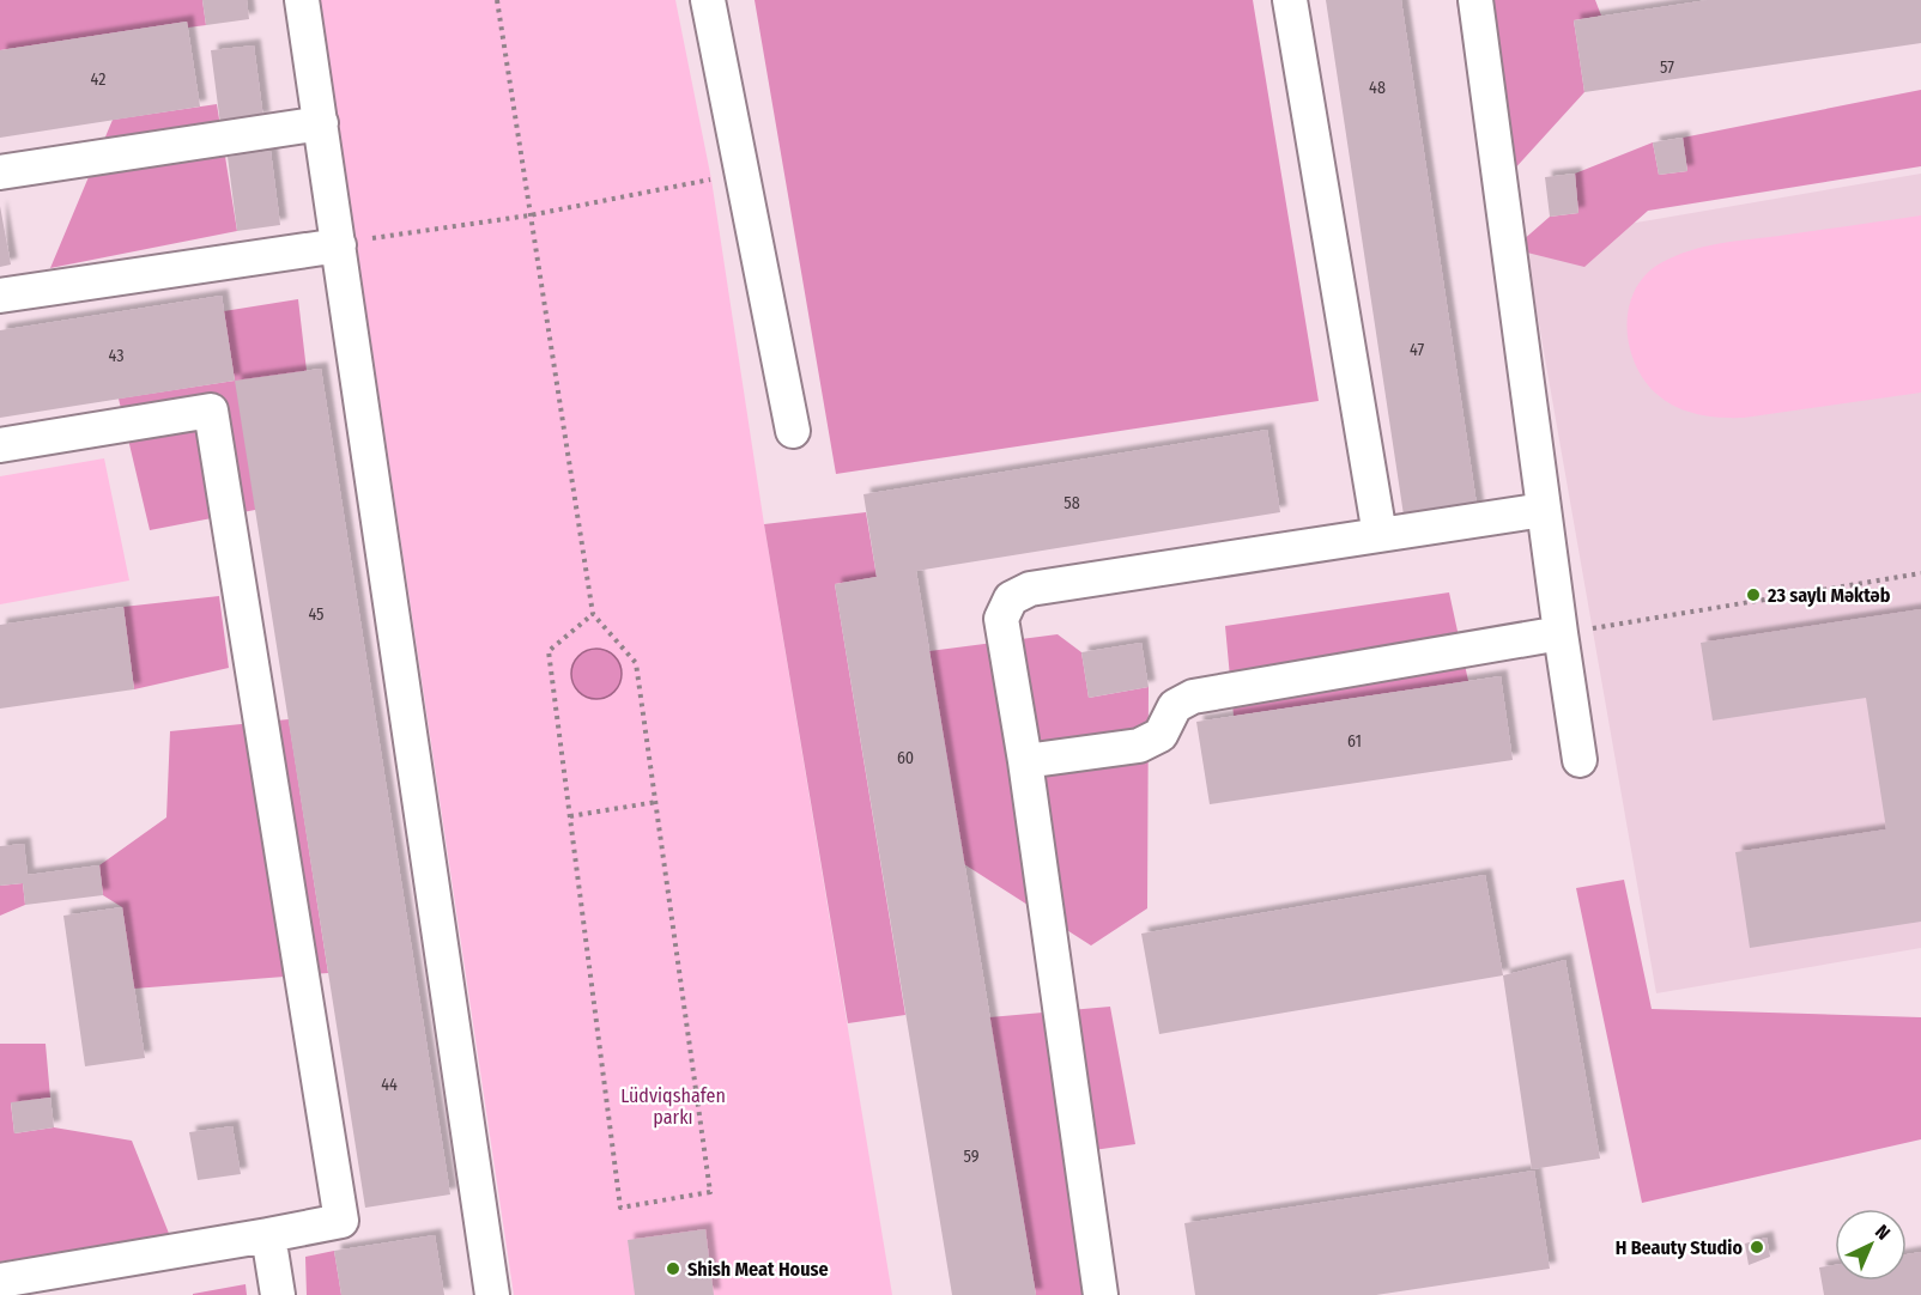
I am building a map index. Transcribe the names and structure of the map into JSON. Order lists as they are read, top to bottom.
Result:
{
  "parks": ["Lüdviqshafen parkı"],
  "places": ["23 saylı Məktəb", "H Beauty Studio", "Shish Meat House"],
  "house_numbers": [
    "57",
    "42",
    "48",
    "47",
    "43",
    "58",
    "45",
    "61",
    "60",
    "44",
    "59"
  ],
  "north": "top right"
}
